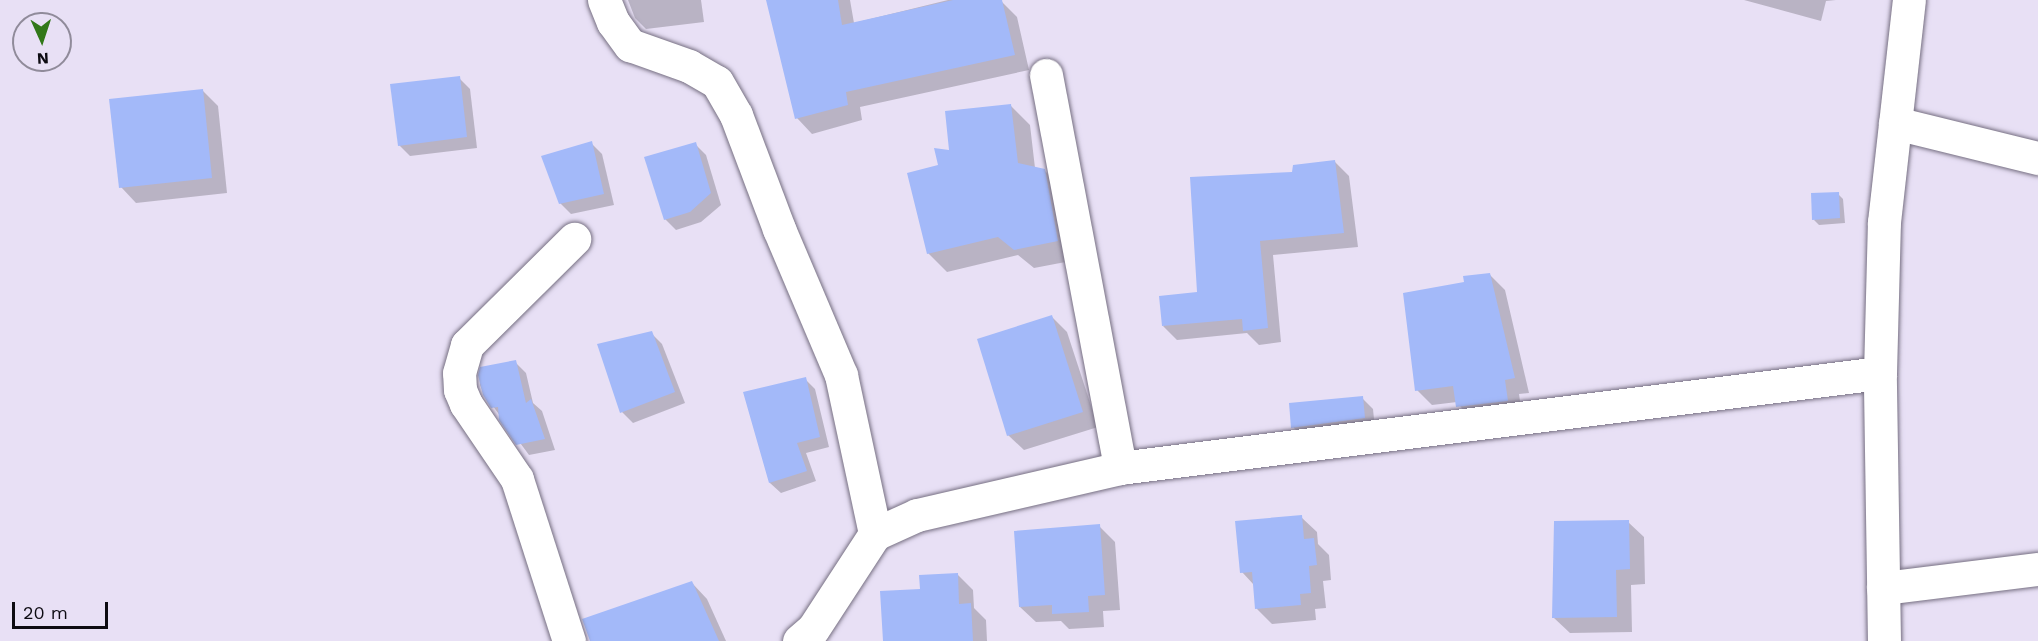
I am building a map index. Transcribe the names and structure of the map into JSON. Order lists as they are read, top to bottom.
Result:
{
  "scale_bar": "20 m",
  "north": "bottom"
}
